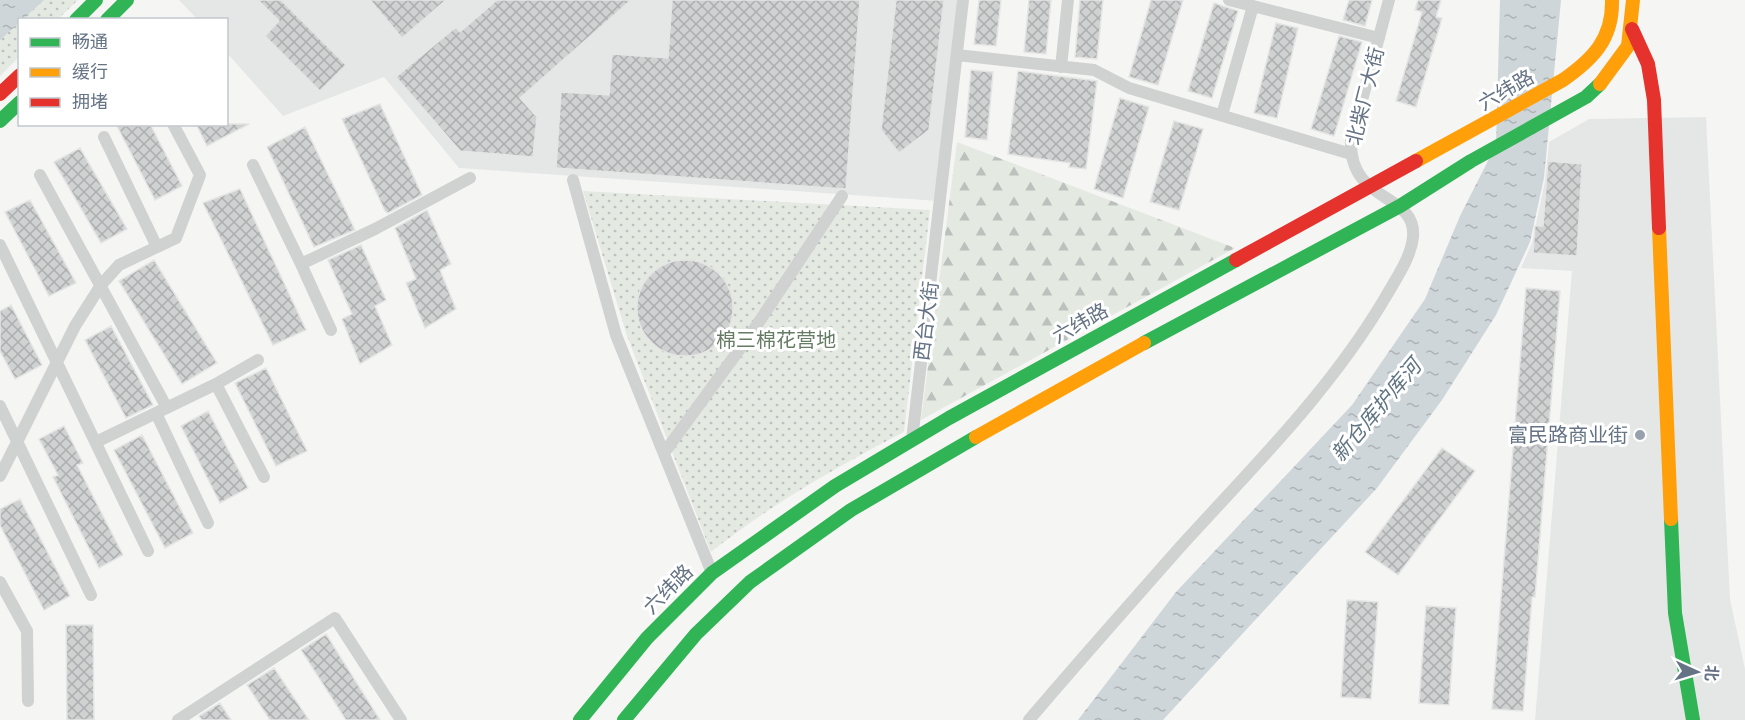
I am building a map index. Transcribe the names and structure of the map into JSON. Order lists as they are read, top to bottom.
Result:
{
  "streets": {
    "main road": ["六纬路"],
    "street": ["北柴厂大街", "西台大街"]
  },
  "crossings": [
    ["六纬路", "北柴厂大街"],
    ["六纬路", "西台大街"]
  ],
  "water": ["新仓库护库河"],
  "parks": ["棉三棉花营地"],
  "places": ["富民路商业街"],
  "legend": ["畅通", "缓行", "拥堵"],
  "north": "right"
}
